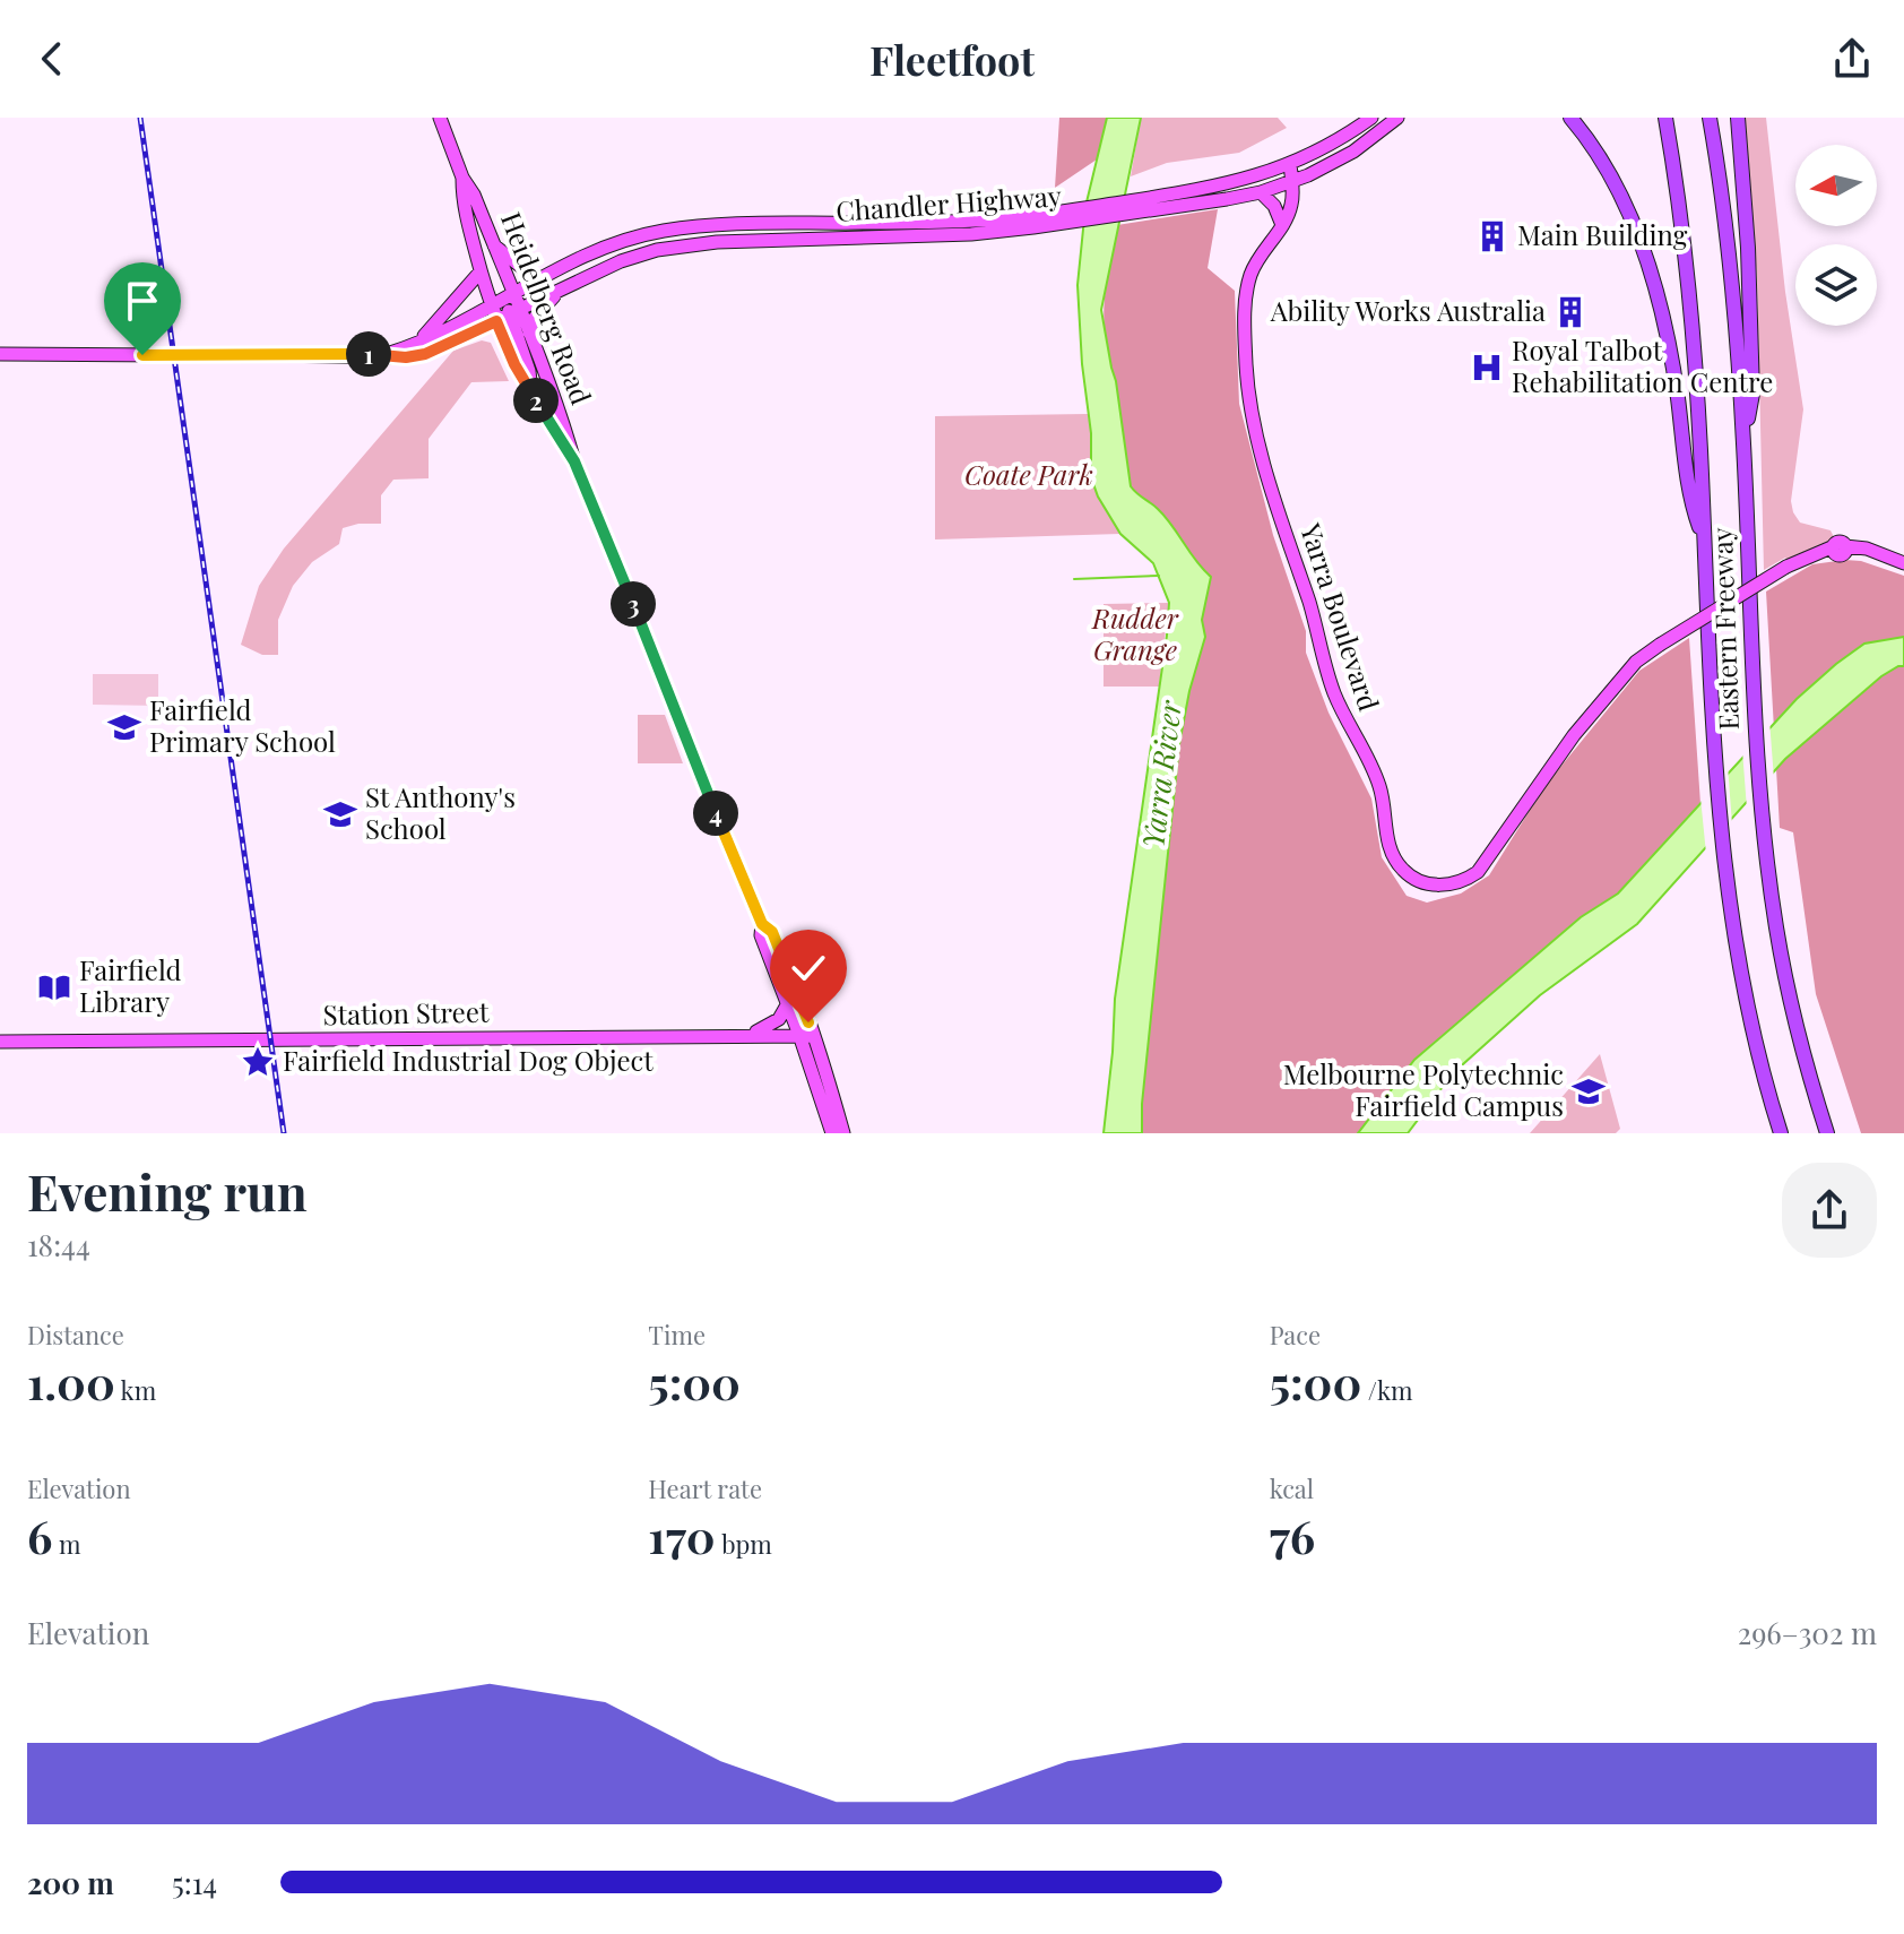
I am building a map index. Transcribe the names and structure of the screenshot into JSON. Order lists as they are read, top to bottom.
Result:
{
  "streets": {
    "highway": ["Eastern Freeway"],
    "main road": [
      "Chandler Highway",
      "Heidelberg Road",
      "Yarra Boulevard",
      "Station Street"
    ]
  },
  "crossings": [
    ["Chandler Highway", "Heidelberg Road"],
    ["Chandler Highway", "Yarra Boulevard"],
    ["Heidelberg Road", "Station Street"]
  ],
  "water": ["Yarra River"],
  "parks": ["Coate Park", "Rudder Grange"],
  "places": {
    "building": ["Main Building", "Ability Works Australia"],
    "hospital": ["Royal Talbot Rehabilitation Centre"],
    "school or university": ["Fairfield Primary School", "St Anthony's School", "Melbourne Polytechnic Fairfield Campus"],
    "library": ["Fairfield Library"],
    "place": ["Fairfield Industrial Dog Object"]
  },
  "north": "left",
  "page": {
    "header": "Fleetfoot",
    "pins": [
      "1",
      "2",
      "3",
      "4"
    ],
    "heading": ["Evening run", "18:44"],
    "stats": [
      ["Distance", "1.00 km"],
      ["Time", "5:00"],
      ["Pace", "5:00 /km"],
      ["Elevation", "6 m"],
      ["Heart rate", "170 bpm"],
      ["kcal", "76"]
    ],
    "chart": ["Elevation", "296–302 m"],
    "list": [
      {
        "name": "200 m",
        "note": "5:14"
      }
    ]
  }
}
